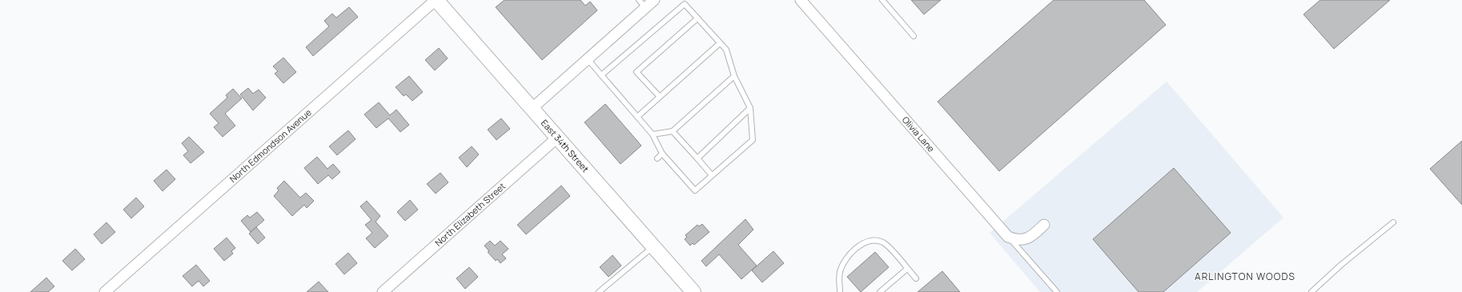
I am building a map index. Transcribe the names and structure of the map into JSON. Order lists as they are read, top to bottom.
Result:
{
  "streets": {
    "main road": ["East 34th Street"],
    "street": ["Olivia Lane", "North Edmondson Avenue", "North Elizabeth Street"]
  },
  "crossings": [
    ["East 34th Street", "North Edmondson Avenue"],
    ["East 34th Street", "North Elizabeth Street"]
  ],
  "districts": ["ARLINGTON WOODS"]
}
